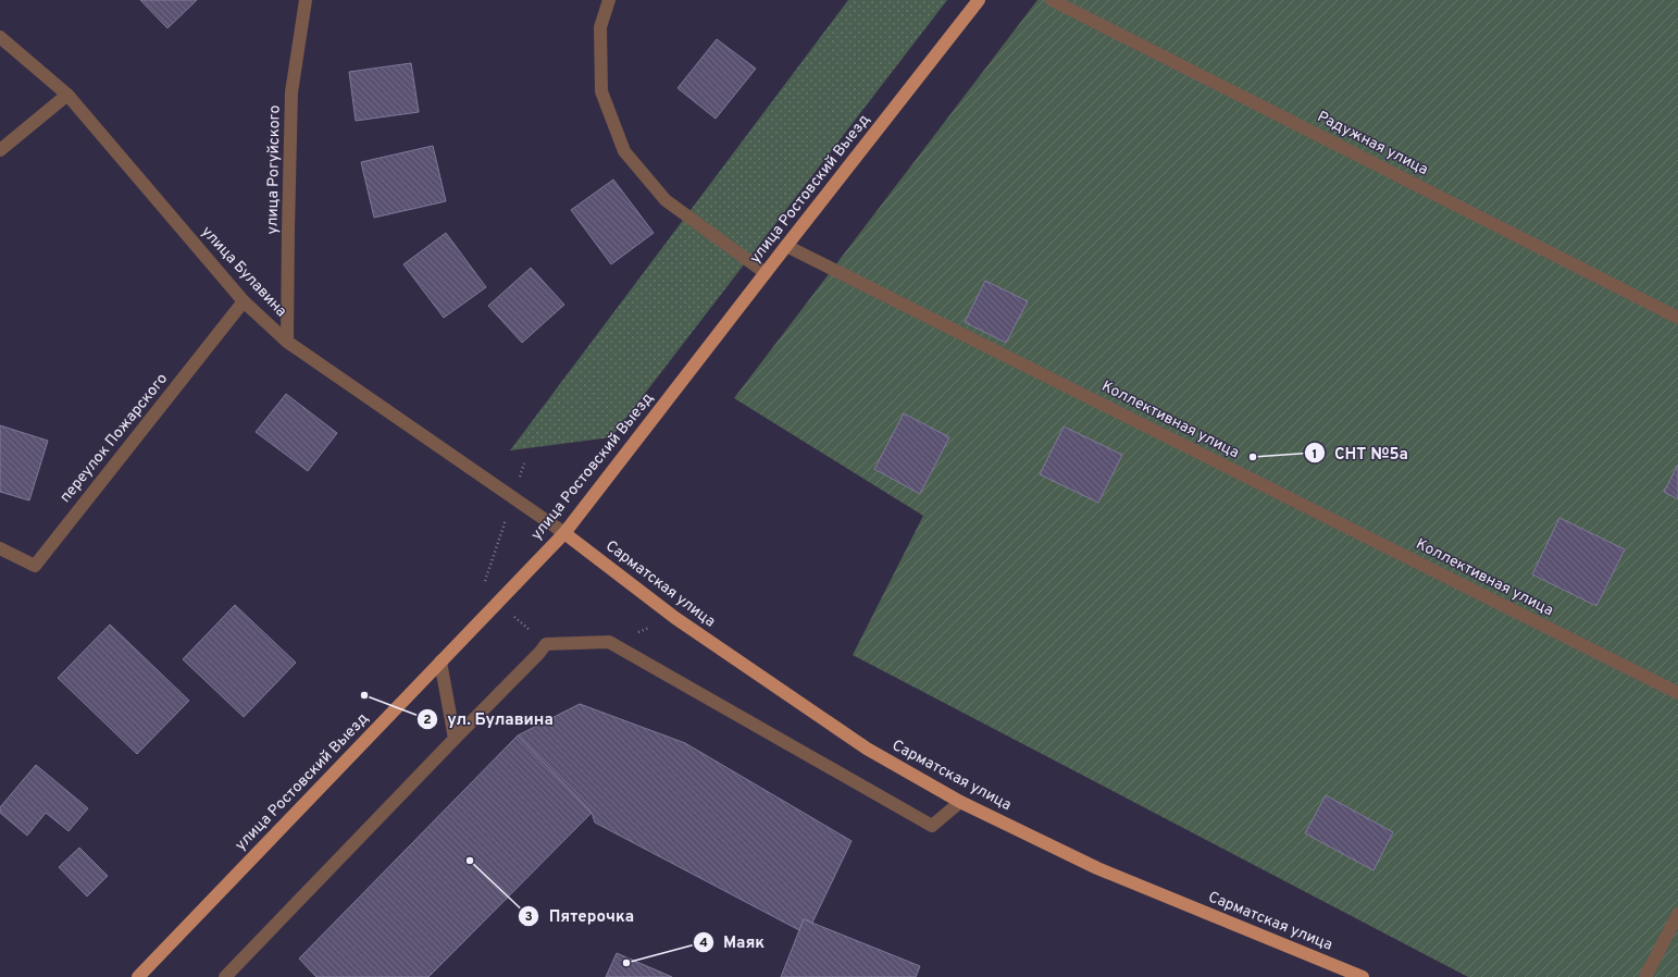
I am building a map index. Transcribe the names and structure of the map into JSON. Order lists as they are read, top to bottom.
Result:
{
  "streets": {
    "main road": ["улица Ростовский Выезд", "Сарматская улица"],
    "street": [
      "Радужная улица",
      "улица Рогуйского",
      "улица Булавина",
      "Коллективная улица",
      "переулок Пожарского"
    ]
  },
  "crossings": [
    ["улица Рогуйского", "улица Булавина"],
    ["улица Ростовский Выезд", "улица Булавина"],
    ["улица Ростовский Выезд", "Коллективная улица"],
    ["улица Ростовский Выезд", "Сарматская улица"],
    ["улица Булавина", "переулок Пожарского"],
    ["улица Булавина", "Сарматская улица"]
  ],
  "places": [
    "СНТ №5а",
    "ул. Булавина",
    "Пятерочка",
    "Маяк"
  ]
}
